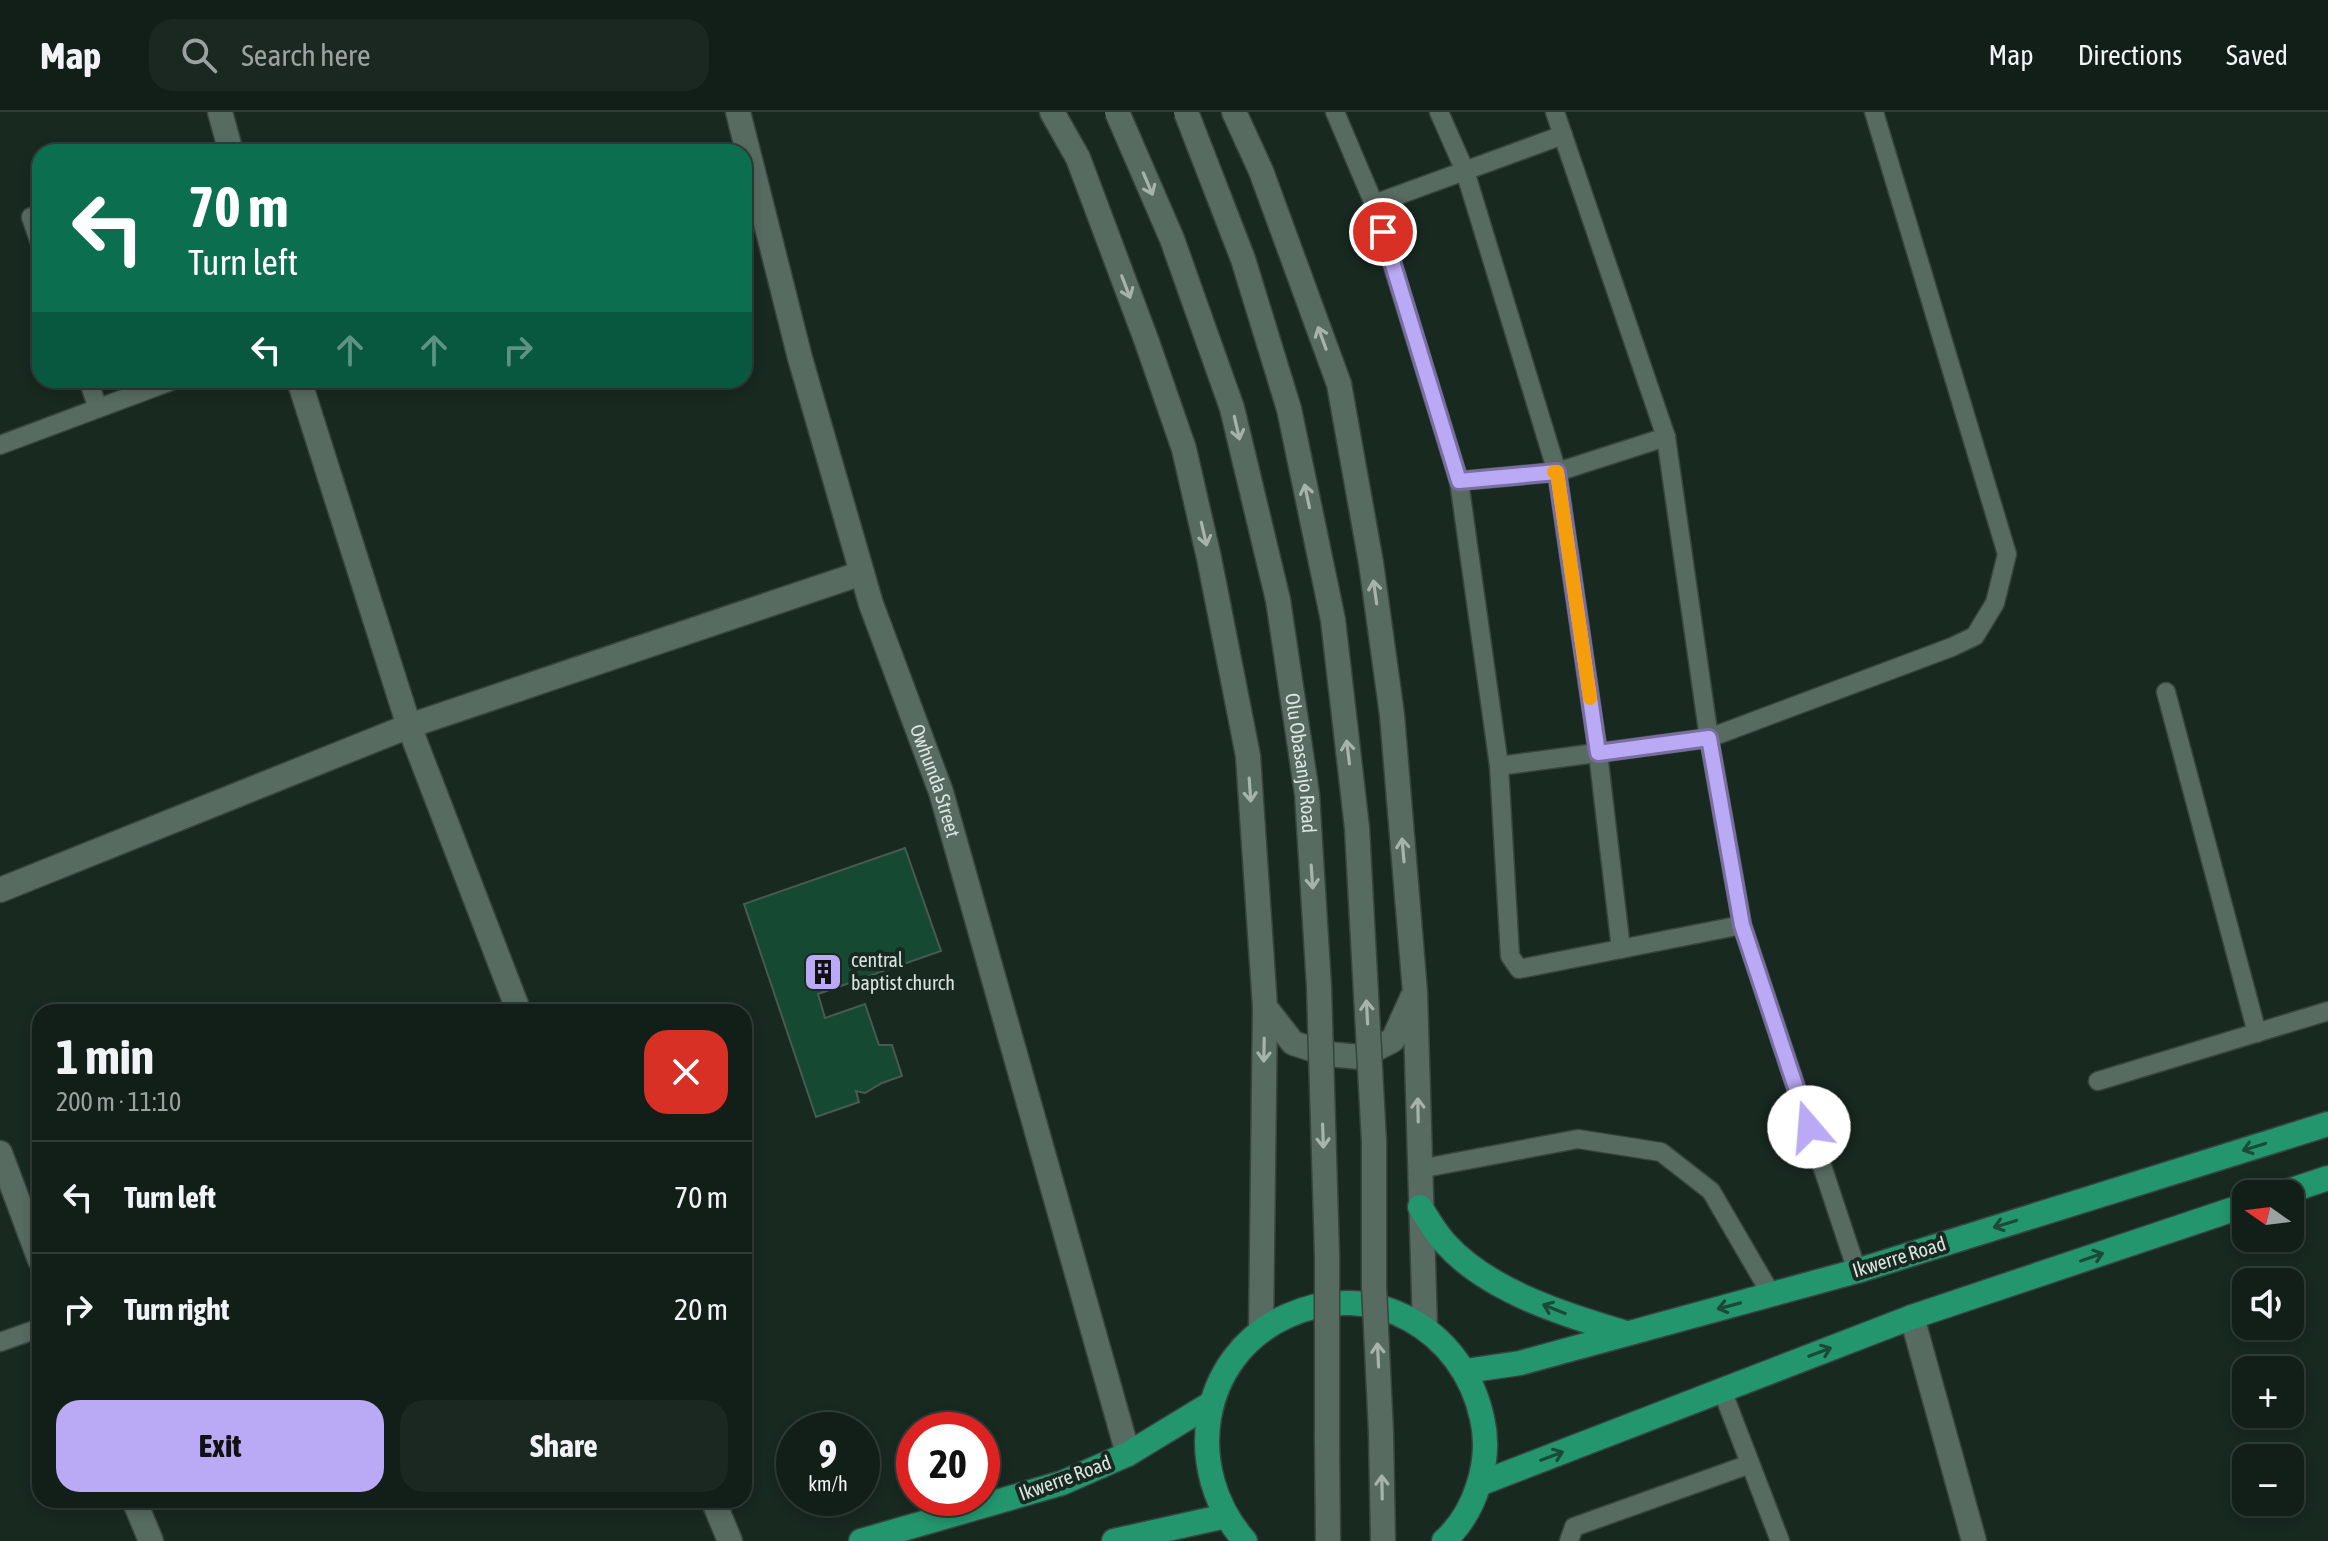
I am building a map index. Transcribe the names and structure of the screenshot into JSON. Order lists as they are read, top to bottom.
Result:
{
  "streets": {
    "main road": ["Ikwerre Road"],
    "street": ["Olu Obasanjo Road", "Owhunda Street"]
  },
  "crossings": [
    ["Owhunda Street", "Ikwerre Road"]
  ],
  "places": {
    "building": ["central baptist church"]
  },
  "north": "left",
  "page": {
    "header": "Map",
    "search": "Search here",
    "nav": ["Map", "Directions", "Saved"],
    "turn": ["70 m", "Turn left"],
    "heading": ["1 min", "200 m · 11:10"],
    "list": [
      {
        "name": "Turn left",
        "value": "70 m"
      },
      {
        "name": "Turn right",
        "value": "20 m"
      }
    ],
    "map_buttons": ["+", "−"],
    "buttons": ["Exit", "Share"],
    "speed": "9 km/h",
    "limit": "20"
  }
}
